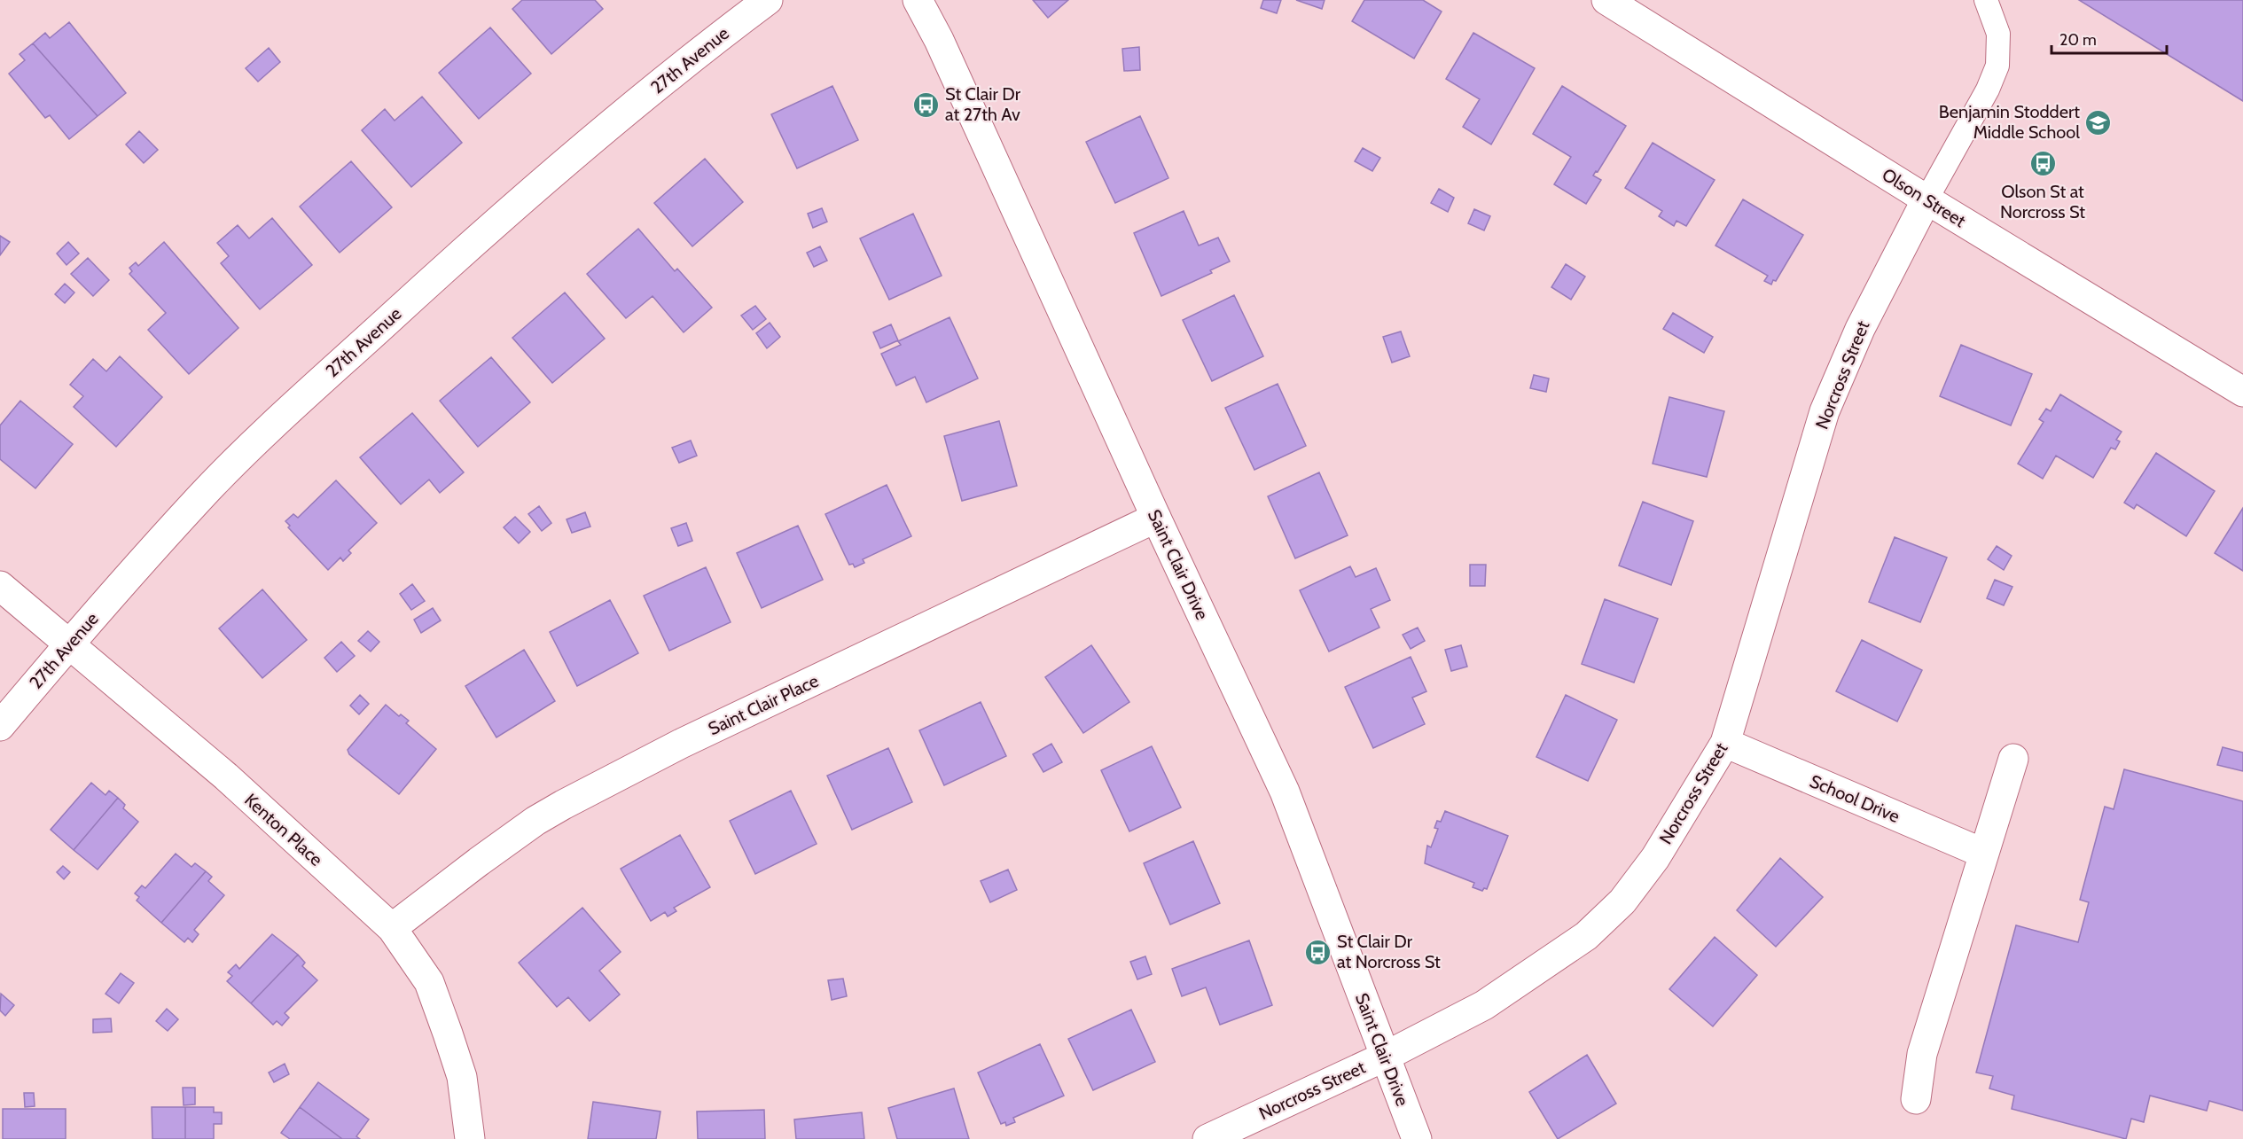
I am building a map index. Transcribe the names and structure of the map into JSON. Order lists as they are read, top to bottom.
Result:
{
  "streets": {
    "street": [
      "27th Avenue",
      "Olson Street",
      "Norcross Street",
      "Saint Clair Drive",
      "Saint Clair Place",
      "School Drive",
      "Kenton Place"
    ]
  },
  "crossings": [
    ["27th Avenue", "Kenton Place"],
    ["Olson Street", "Norcross Street"],
    ["Norcross Street", "Saint Clair Drive"],
    ["Norcross Street", "School Drive"],
    ["Saint Clair Drive", "Saint Clair Place"],
    ["Saint Clair Place", "Kenton Place"]
  ],
  "places": {
    "bus stop": ["St Clair Dr at 27th Av", "Olson St at Norcross St", "St Clair Dr at Norcross St"],
    "school or university": ["Benjamin Stoddert Middle School"]
  },
  "scale_bar": "20 m"
}
